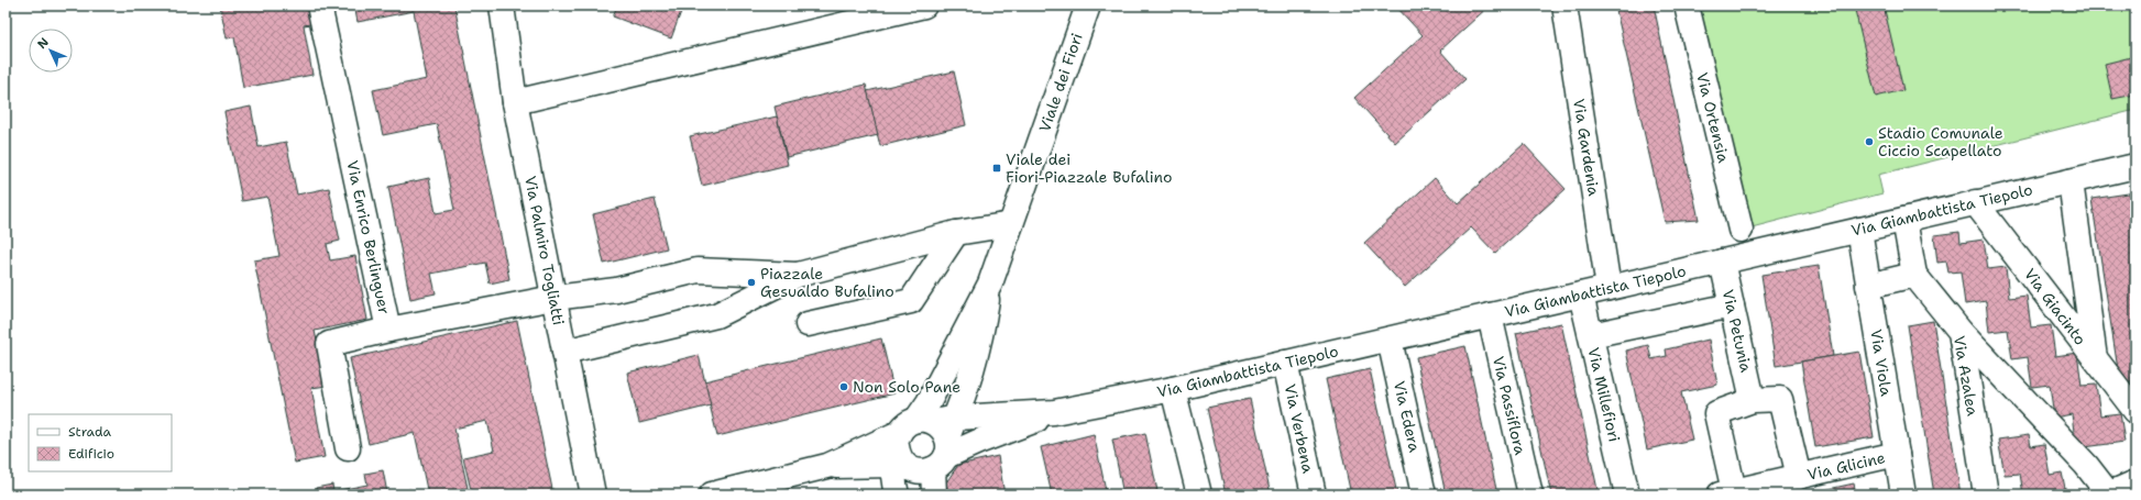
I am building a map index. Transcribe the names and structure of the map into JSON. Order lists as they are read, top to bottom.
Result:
{
  "streets": {
    "street": [
      "Viale dei Fiori",
      "Via Ortensia",
      "Via Gardenia",
      "Via Giambattista Tiepolo",
      "Via Enrico Berlinguer",
      "Via Palmiro Togliatti",
      "Via Giacinto",
      "Via Petunia",
      "Via Viola",
      "Via Azalea",
      "Via Millefiori",
      "Via Passiflora",
      "Via Edera",
      "Via Verbena",
      "Via Glicine"
    ]
  },
  "crossings": [
    ["Via Gardenia", "Via Giambattista Tiepolo"],
    ["Via Giambattista Tiepolo", "Via Giacinto"],
    ["Via Giambattista Tiepolo", "Via Petunia"],
    ["Via Giambattista Tiepolo", "Via Viola"],
    ["Via Giambattista Tiepolo", "Via Azalea"],
    ["Via Giambattista Tiepolo", "Via Millefiori"],
    ["Via Giambattista Tiepolo", "Via Passiflora"],
    ["Via Giambattista Tiepolo", "Via Edera"],
    ["Via Giambattista Tiepolo", "Via Verbena"],
    ["Via Enrico Berlinguer", "Via Palmiro Togliatti"],
    ["Via Viola", "Via Glicine"]
  ],
  "places": {
    "other": ["Stadio Comunale Ciccio Scapellato", "Piazzale Gesualdo Bufalino", "Non Solo Pane"],
    "transit": ["Viale dei Fiori-Piazzale Bufalino"]
  },
  "legend": ["Strada", "Edificio"],
  "north": "top left"
}
